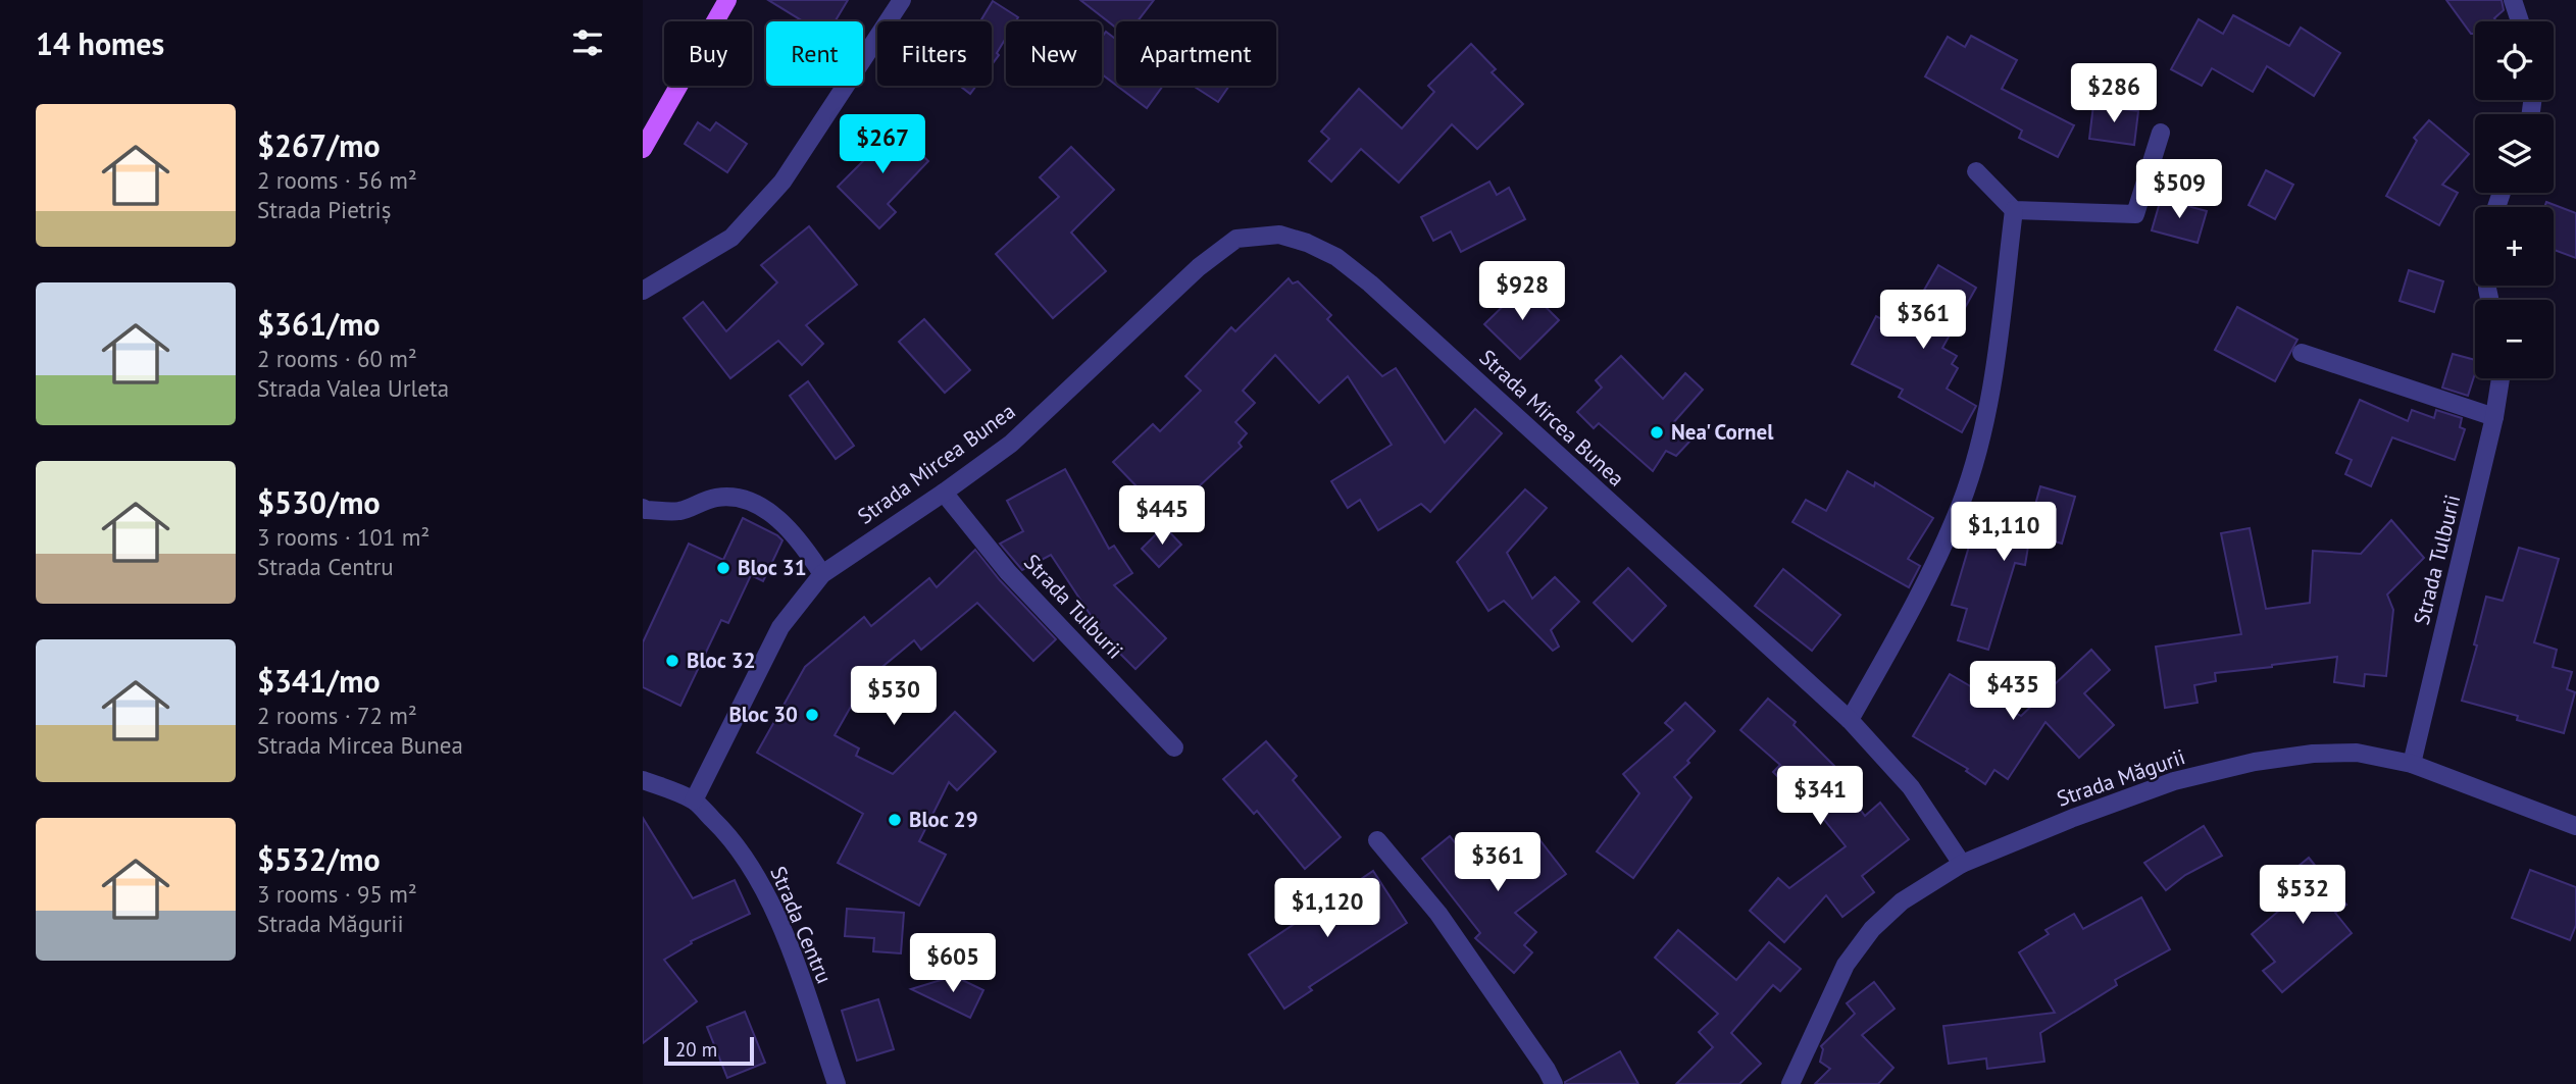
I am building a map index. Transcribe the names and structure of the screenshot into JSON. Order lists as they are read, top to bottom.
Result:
{
  "streets": {
    "street": [
      "Strada Mircea Bunea",
      "Strada Tulburii",
      "Strada Măgurii",
      "Strada Centru"
    ]
  },
  "crossings": [
    ["Strada Mircea Bunea", "Strada Tulburii"],
    ["Strada Mircea Bunea", "Strada Măgurii"],
    ["Strada Tulburii", "Strada Măgurii"]
  ],
  "places": [
    "Nea' Cornel",
    "Bloc 31",
    "Bloc 32",
    "Bloc 30",
    "Bloc 29"
  ],
  "scale_bar": "20 m",
  "page": {
    "heading": "14 homes",
    "map_buttons": ["+", "−"],
    "chip": [
      "Buy",
      "Rent",
      "Filters",
      "New",
      "Apartment"
    ],
    "price": [
      "$286",
      "$267",
      "$509",
      "$928",
      "$361",
      "$445",
      "$1,110",
      "$435",
      "$530",
      "$341",
      "$361",
      "$532",
      "$1,120",
      "$605"
    ],
    "list": [
      {
        "name": "$267/mo",
        "note": "2 rooms · 56 m² · Strada Pietriș"
      },
      {
        "name": "$361/mo",
        "note": "2 rooms · 60 m² · Strada Valea Urleta"
      },
      {
        "name": "$530/mo",
        "note": "3 rooms · 101 m² · Strada Centru"
      },
      {
        "name": "$341/mo",
        "note": "2 rooms · 72 m² · Strada Mircea Bunea"
      },
      {
        "name": "$532/mo",
        "note": "3 rooms · 95 m² · Strada Măgurii"
      }
    ],
    "scale": "20 m"
  }
}
